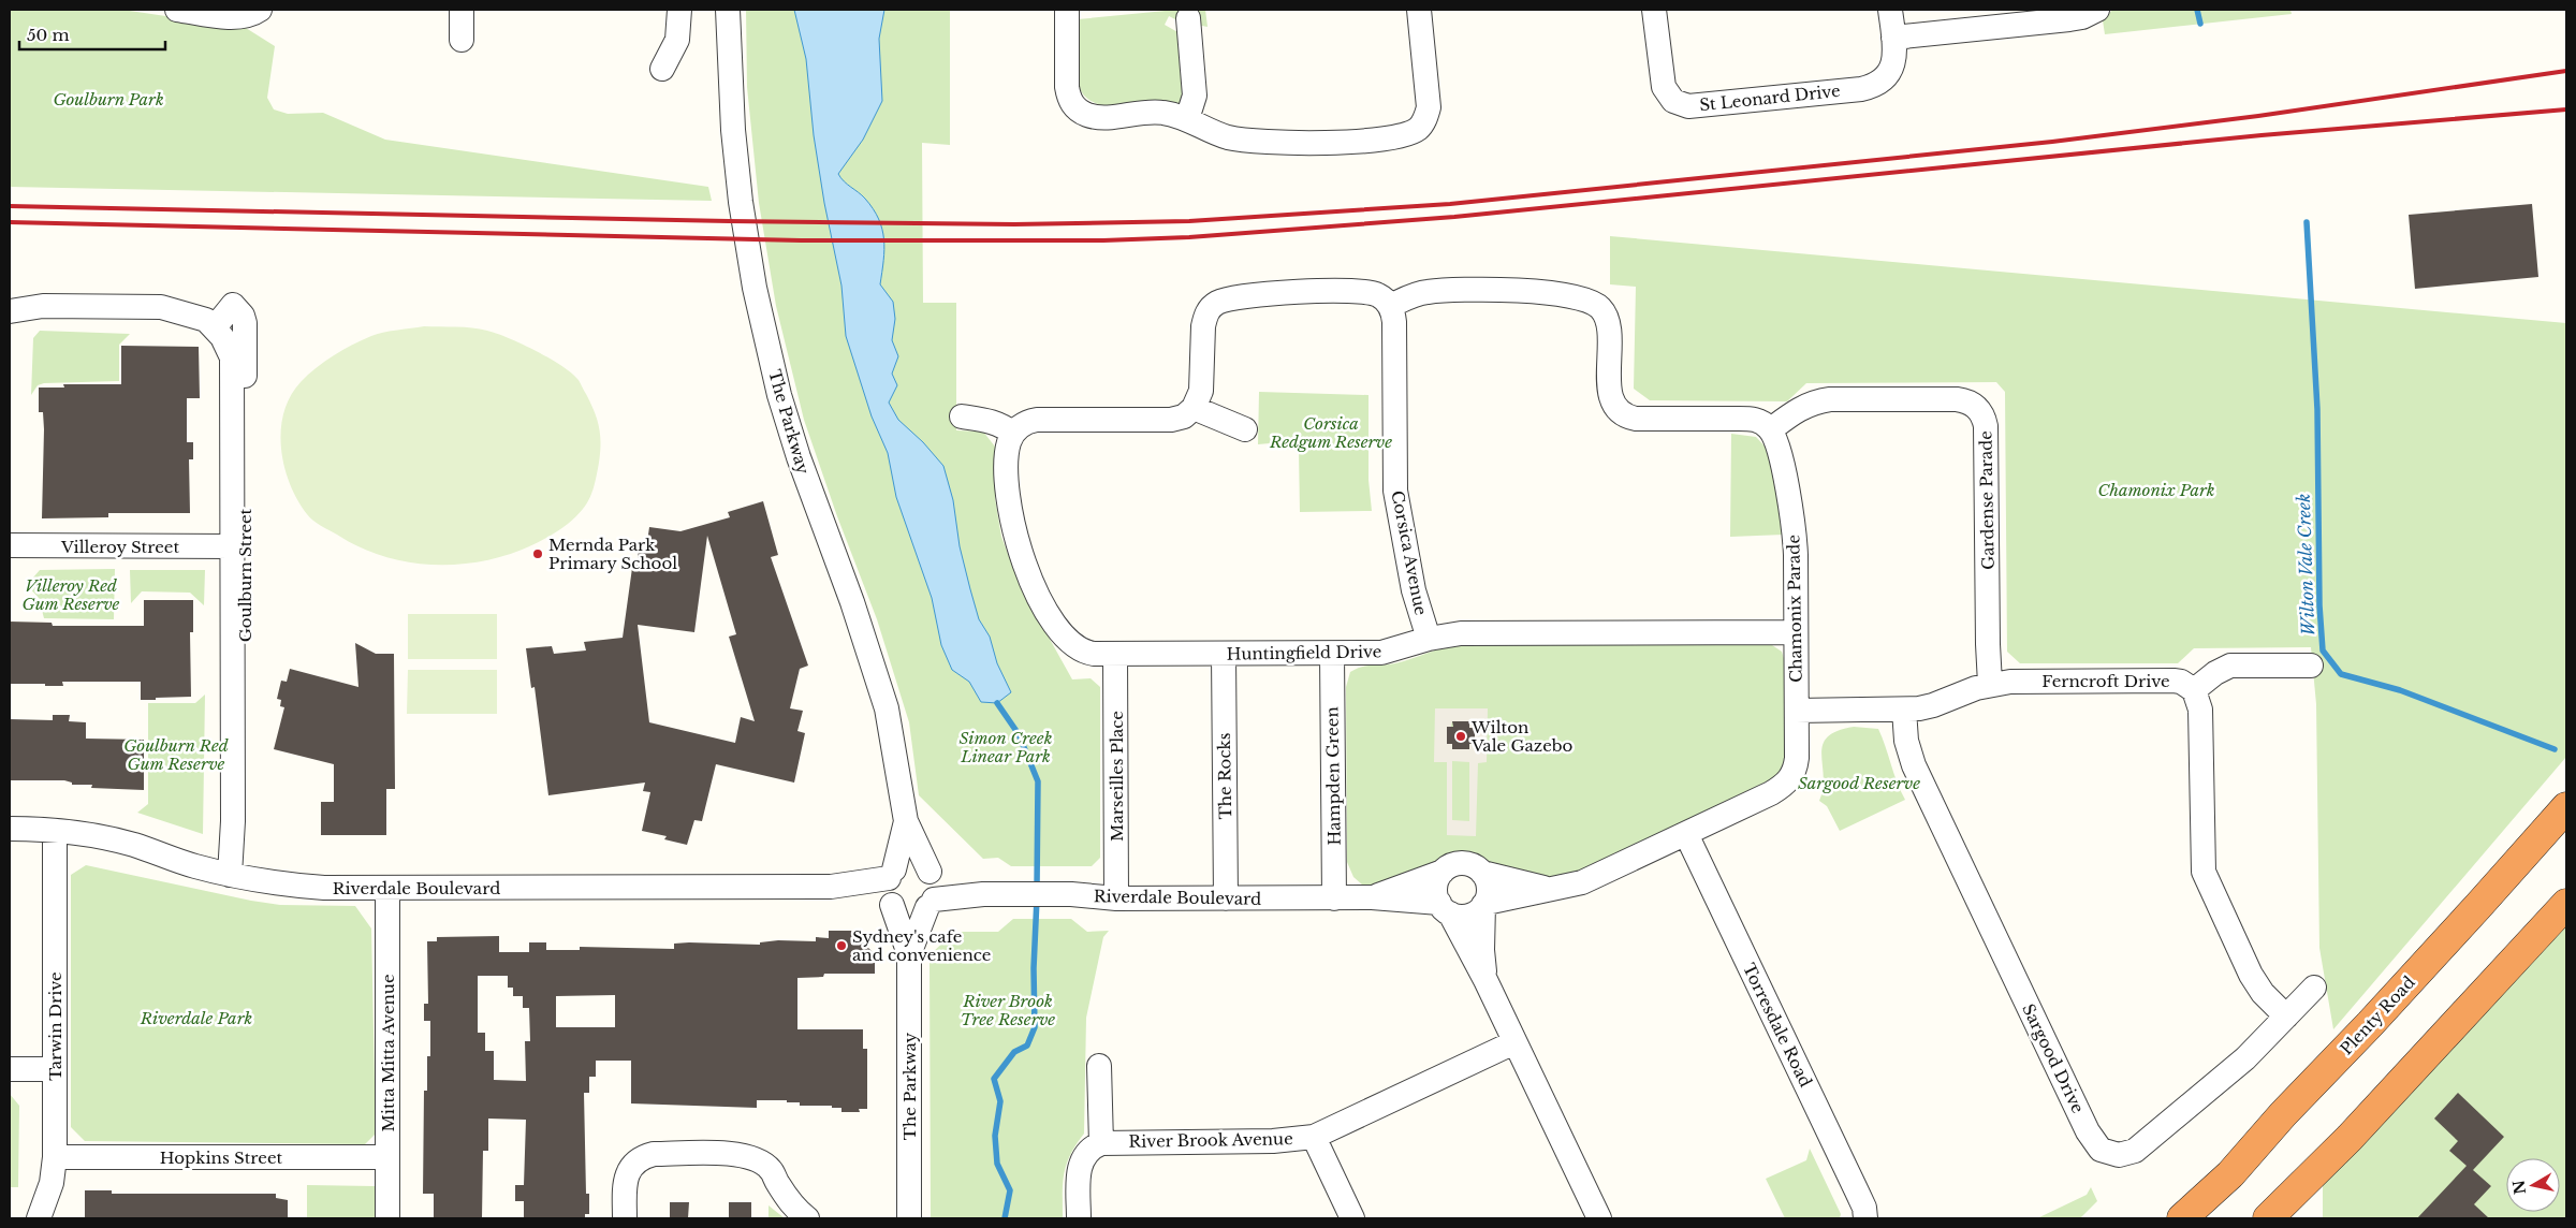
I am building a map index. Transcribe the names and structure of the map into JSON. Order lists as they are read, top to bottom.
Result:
{
  "streets": {
    "highway": ["Plenty Road"],
    "street": [
      "St Leonard Drive",
      "The Parkway",
      "Gardense Parade",
      "Villeroy Street",
      "Corsica Avenue",
      "Goulburn Street",
      "Chamonix Parade",
      "Huntingfield Drive",
      "Ferncroft Drive",
      "Marseilles Place",
      "The Rocks",
      "Hampden Green",
      "Riverdale Boulevard",
      "Torresdale Road",
      "Tarwin Drive",
      "Mitta Mitta Avenue",
      "Sargood Drive",
      "River Brook Avenue",
      "Hopkins Street"
    ]
  },
  "crossings": [
    ["The Parkway", "Riverdale Boulevard"],
    ["Gardense Parade", "Chamonix Parade"],
    ["Gardense Parade", "Ferncroft Drive"],
    ["Villeroy Street", "Goulburn Street"],
    ["Corsica Avenue", "Huntingfield Drive"],
    ["Goulburn Street", "Riverdale Boulevard"],
    ["Chamonix Parade", "Huntingfield Drive"],
    ["Chamonix Parade", "Ferncroft Drive"],
    ["Chamonix Parade", "Riverdale Boulevard"],
    ["Chamonix Parade", "Torresdale Road"],
    ["Huntingfield Drive", "Marseilles Place"],
    ["Huntingfield Drive", "The Rocks"],
    ["Huntingfield Drive", "Hampden Green"],
    ["Ferncroft Drive", "Sargood Drive"],
    ["Marseilles Place", "Riverdale Boulevard"],
    ["The Rocks", "Riverdale Boulevard"],
    ["Hampden Green", "Riverdale Boulevard"],
    ["Riverdale Boulevard", "Tarwin Drive"],
    ["Riverdale Boulevard", "Mitta Mitta Avenue"],
    ["Tarwin Drive", "Hopkins Street"],
    ["Mitta Mitta Avenue", "Hopkins Street"]
  ],
  "water": ["Wilton Vale Creek"],
  "parks": [
    "Goulburn Park",
    "Corsica Redgum Reserve",
    "Chamonix Park",
    "Villeroy Red Gum Reserve",
    "Simon Creek Linear Park",
    "Goulburn Red Gum Reserve",
    "Sargood Reserve",
    "River Brook Tree Reserve",
    "Riverdale Park"
  ],
  "places": ["Mernda Park Primary School", "Wilton Vale Gazebo", "Sydney's cafe and convenience"],
  "scale_bar": "50 m",
  "north": "left"
}
